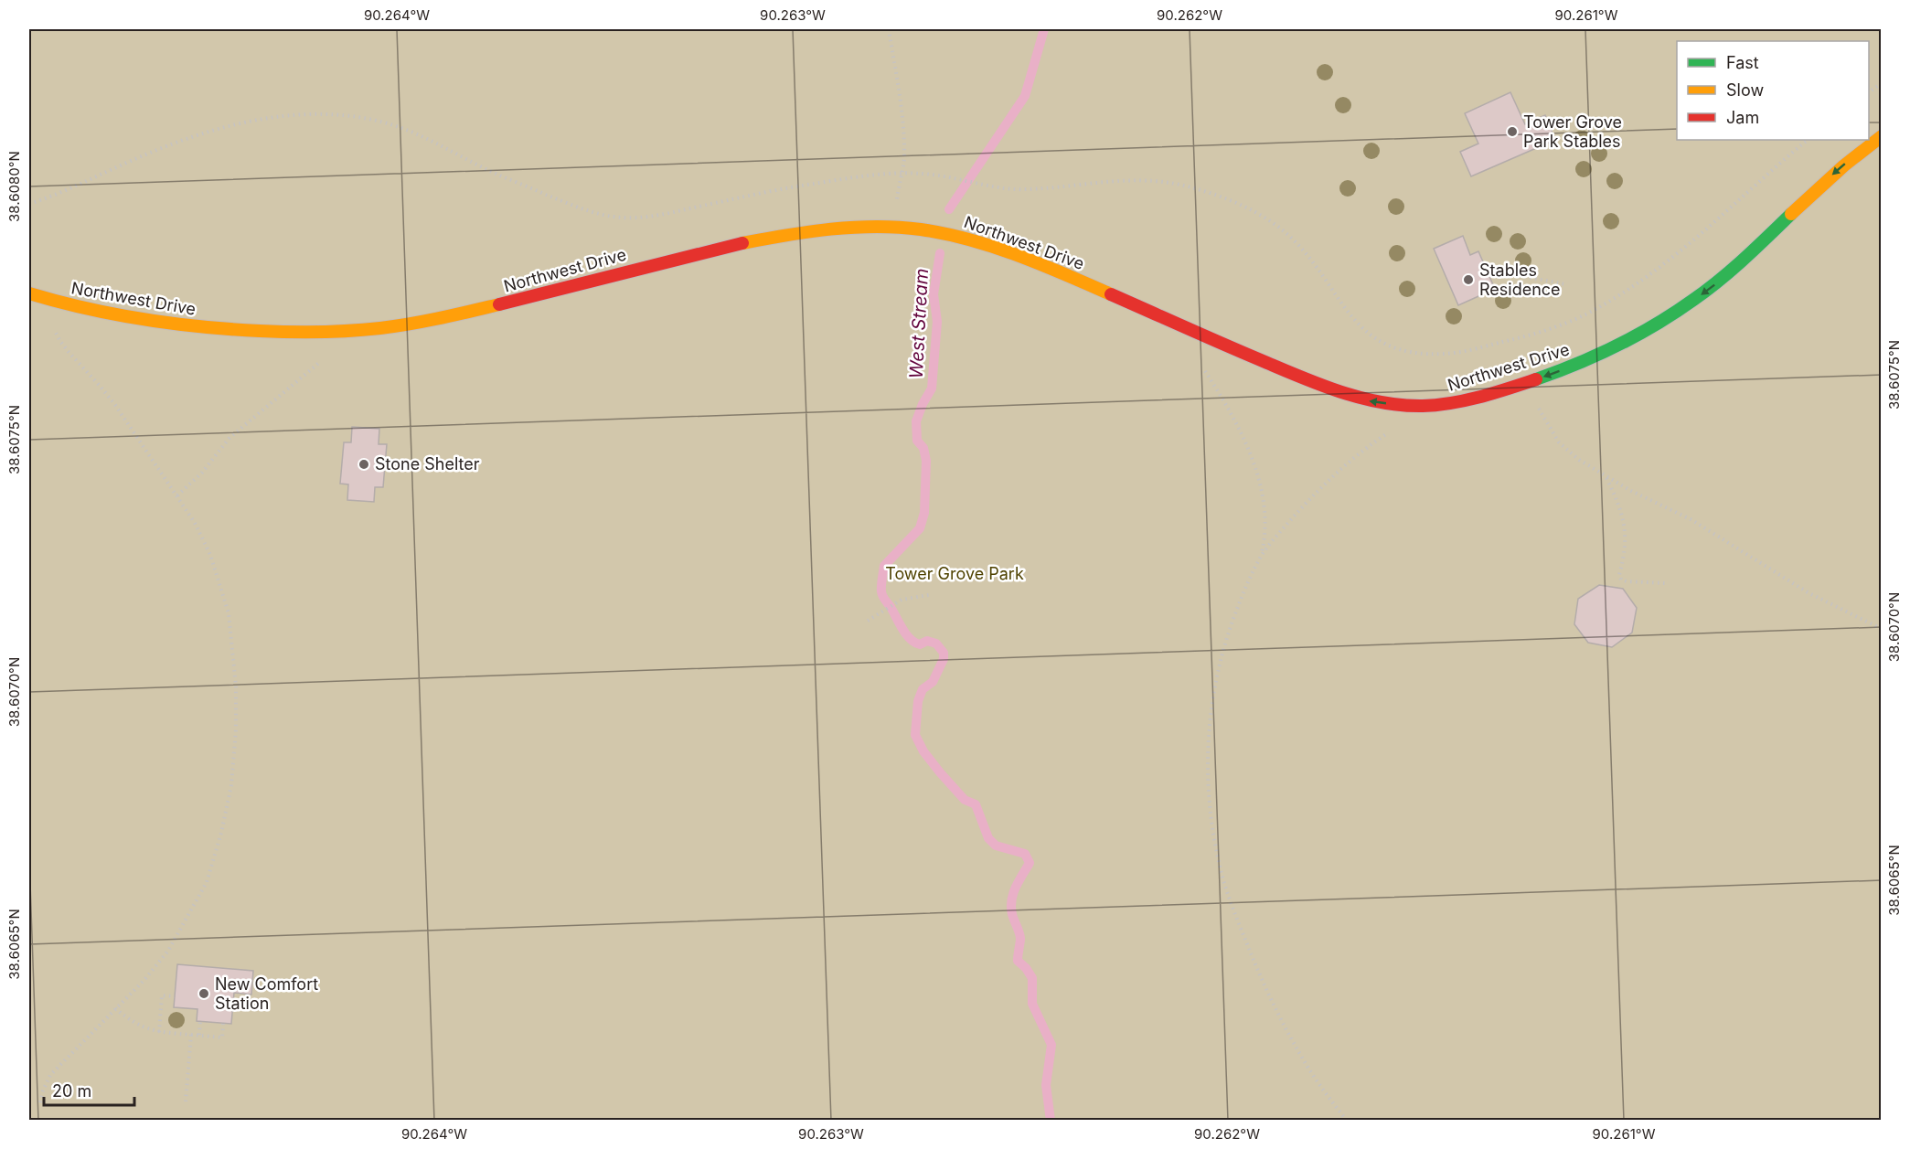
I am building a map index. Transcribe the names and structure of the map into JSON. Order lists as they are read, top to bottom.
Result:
{
  "streets": {
    "street": ["Northwest Drive"]
  },
  "one_way": ["Northwest Drive"],
  "water": ["West Stream"],
  "parks": ["Tower Grove Park"],
  "places": [
    "Tower Grove Park Stables",
    "Stables Residence",
    "Stone Shelter",
    "New Comfort Station"
  ],
  "legend": ["Fast", "Slow", "Jam"],
  "scale_bar": "20 m",
  "coordinates": [
    "90.264°W",
    "90.263°W",
    "90.262°W",
    "90.261°W",
    "38.6080°N",
    "38.6075°N",
    "38.6070°N",
    "38.6065°N"
  ]
}
